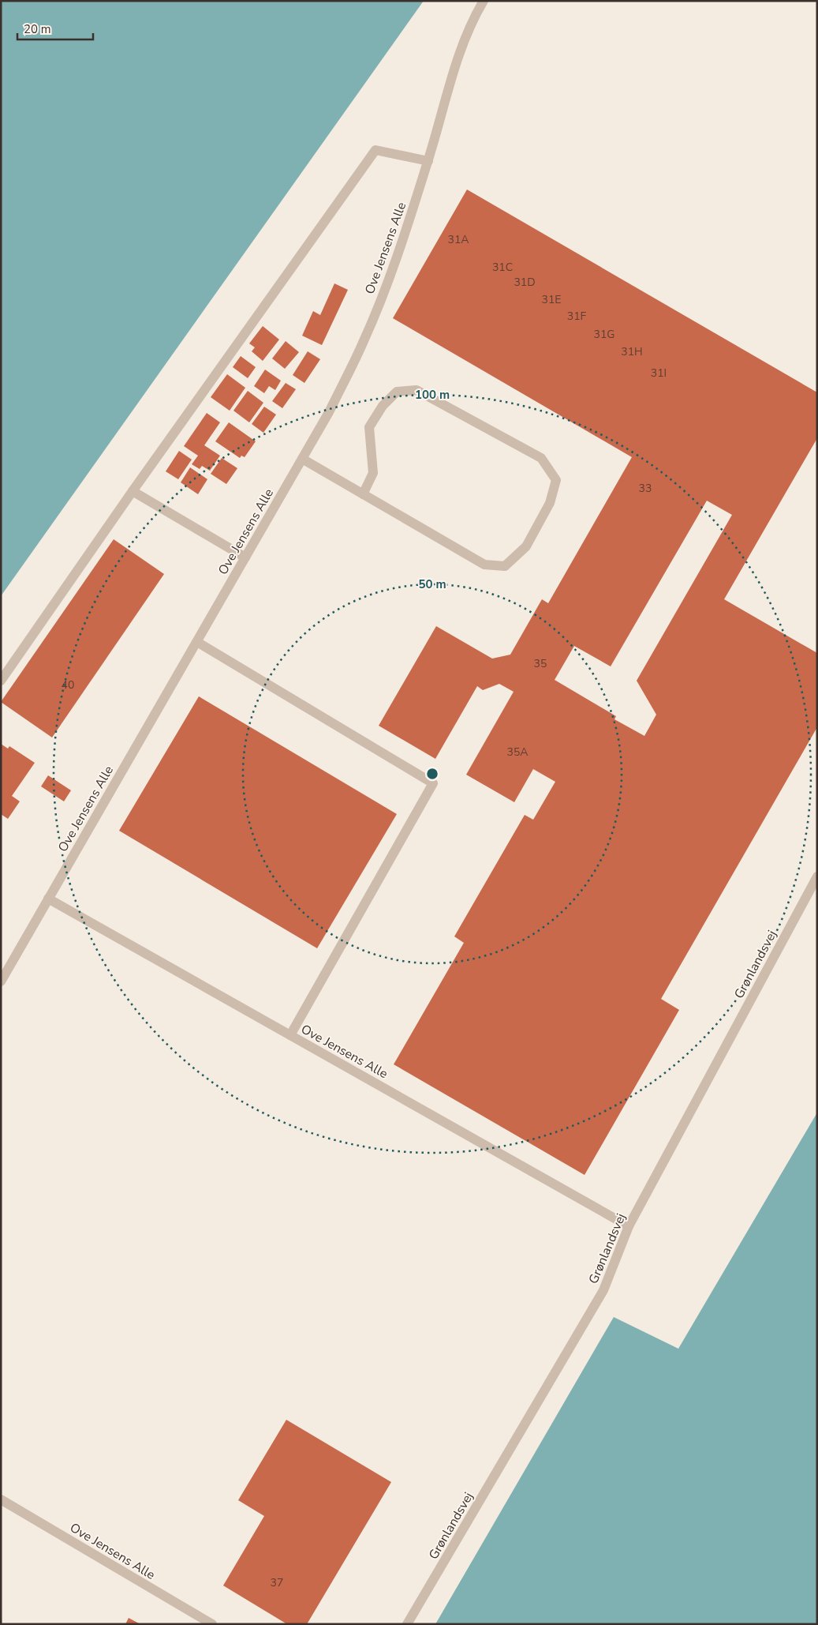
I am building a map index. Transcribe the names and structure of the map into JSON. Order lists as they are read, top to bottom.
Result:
{
  "streets": {
    "street": ["Ove Jensens Alle", "Grønlandsvej"]
  },
  "crossings": [
    ["Ove Jensens Alle", "Grønlandsvej"]
  ],
  "house_numbers": [
    "31A",
    "31C",
    "31D",
    "31E",
    "31F",
    "31G",
    "31H",
    "31I",
    "33",
    "35",
    "40",
    "35A",
    "37"
  ],
  "scale_bar": "20 m",
  "rings": ["100 m", "50 m"]
}
